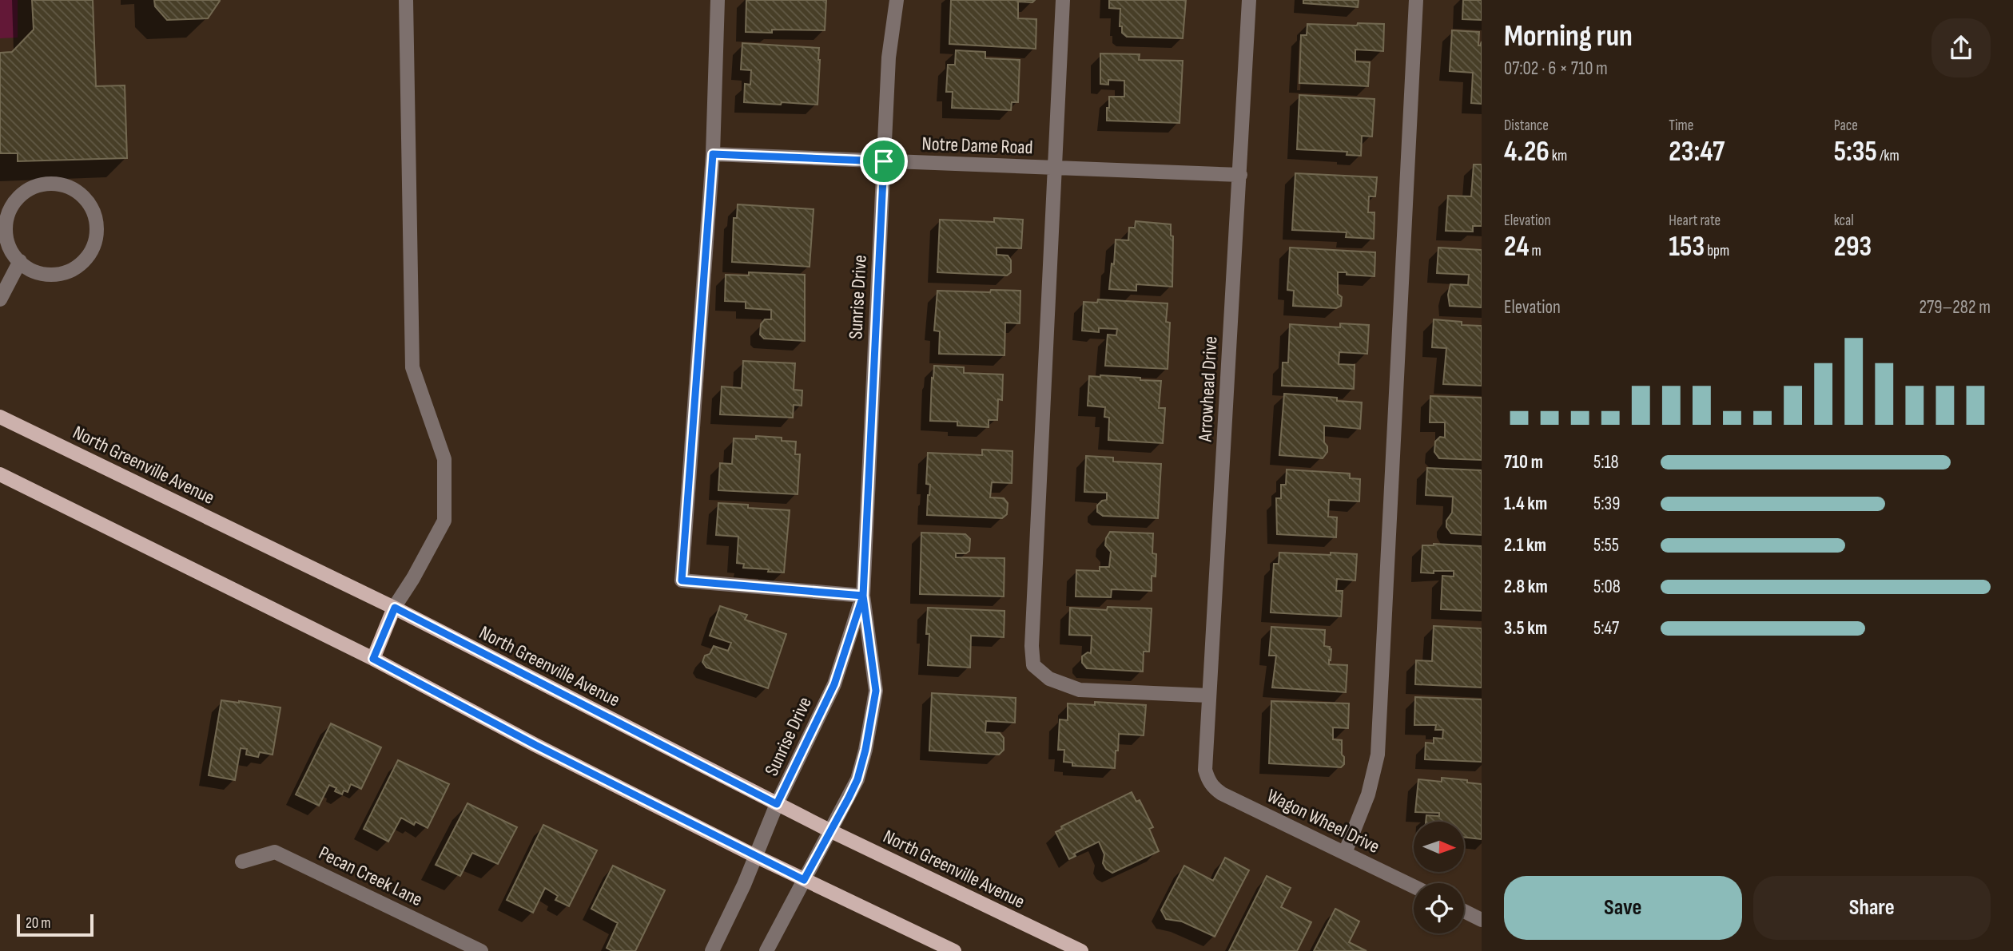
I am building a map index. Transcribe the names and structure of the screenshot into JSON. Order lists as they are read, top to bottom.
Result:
{
  "streets": {
    "main road": ["North Greenville Avenue"],
    "street": [
      "Notre Dame Road",
      "Sunrise Drive",
      "Arrowhead Drive",
      "Wagon Wheel Drive",
      "Pecan Creek Lane"
    ]
  },
  "crossings": [
    ["Notre Dame Road", "Sunrise Drive"],
    ["Notre Dame Road", "Arrowhead Drive"],
    ["Sunrise Drive", "North Greenville Avenue"],
    ["Arrowhead Drive", "Wagon Wheel Drive"]
  ],
  "scale_bar": "20 m",
  "north": "right",
  "page": {
    "heading": ["Morning run", "07:02 · 6 × 710 m"],
    "stats": [
      ["Distance", "4.26 km"],
      ["Time", "23:47"],
      ["Pace", "5:35 /km"],
      ["Elevation", "24 m"],
      ["Heart rate", "153 bpm"],
      ["kcal", "293"]
    ],
    "chart": ["Elevation", "279–282 m"],
    "list": [
      {
        "name": "710 m",
        "note": "5:18"
      },
      {
        "name": "1.4 km",
        "note": "5:39"
      },
      {
        "name": "2.1 km",
        "note": "5:55"
      },
      {
        "name": "2.8 km",
        "note": "5:08"
      },
      {
        "name": "3.5 km",
        "note": "5:47"
      }
    ],
    "buttons": ["Save", "Share"],
    "scale": "20 m"
  }
}
